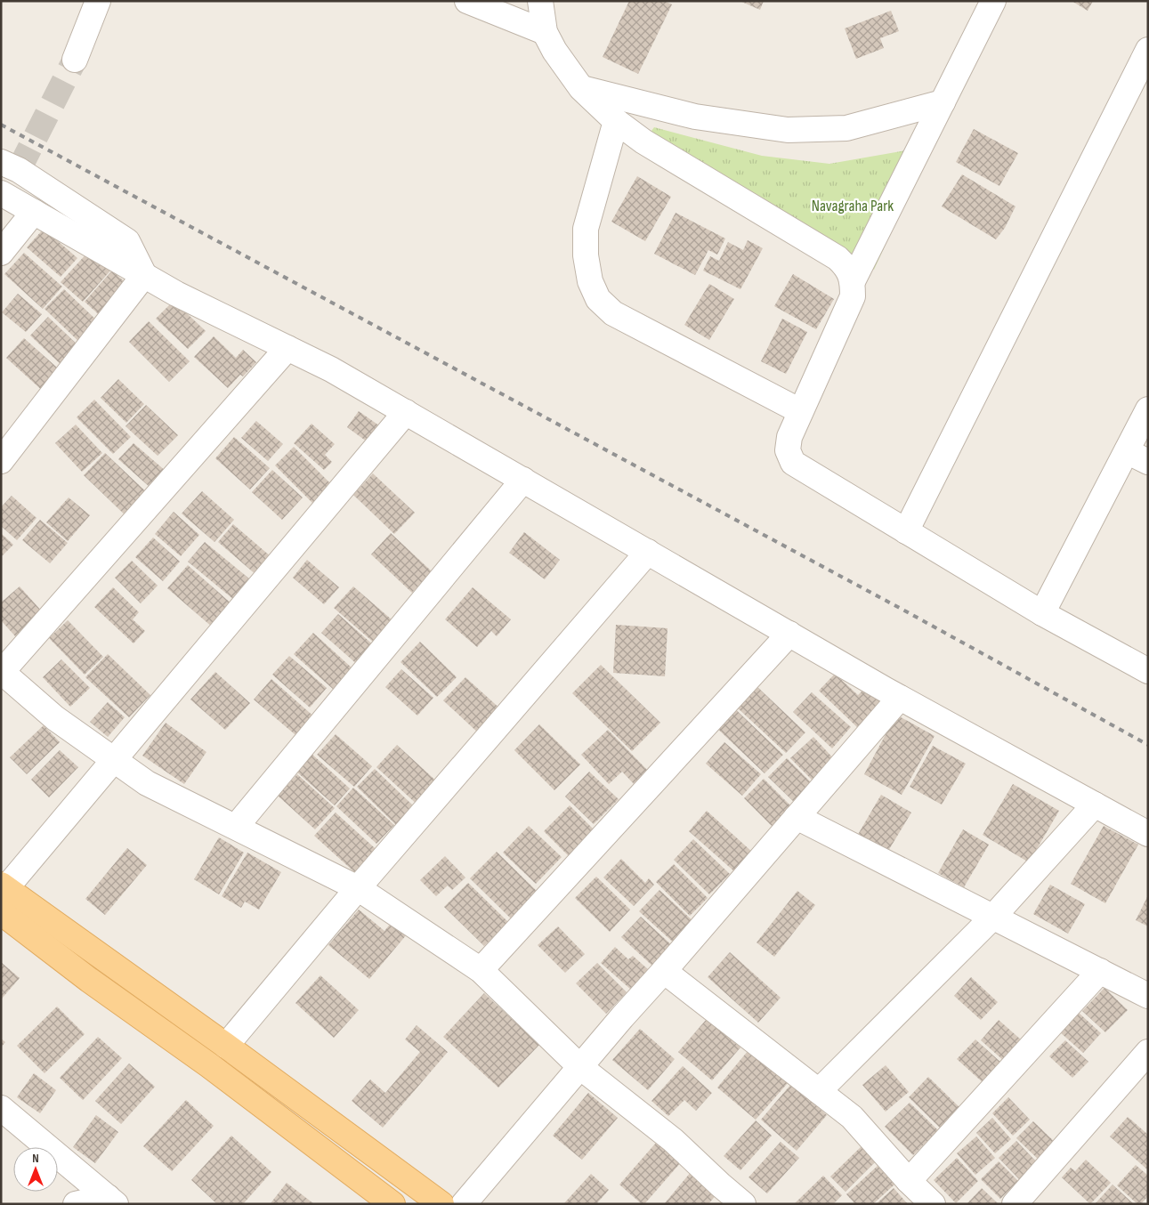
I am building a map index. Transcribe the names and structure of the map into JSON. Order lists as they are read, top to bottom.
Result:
{
  "parks": ["Navagraha Park"],
  "north": "top"
}
